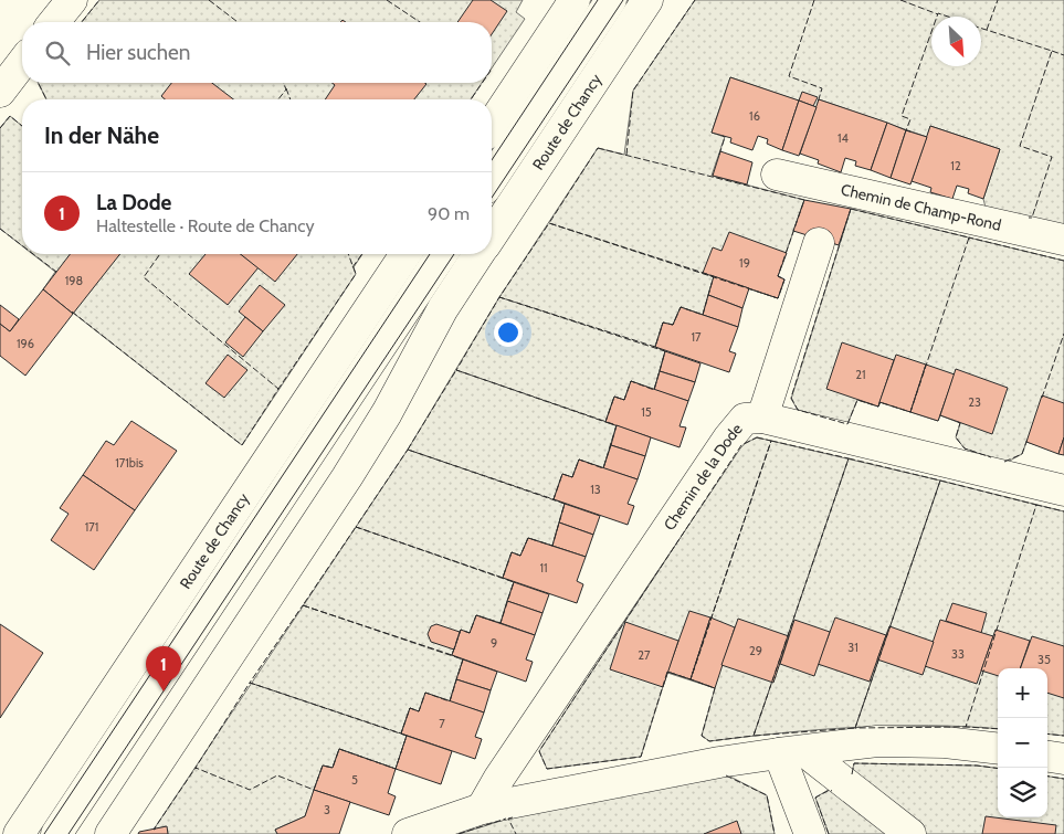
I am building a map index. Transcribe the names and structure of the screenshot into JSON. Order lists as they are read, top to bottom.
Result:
{
  "streets": {
    "street": ["Route de Chancy", "Chemin de Champ-Rond", "Chemin de la Dode"]
  },
  "house_numbers": [
    "16",
    "14",
    "12",
    "19",
    "198",
    "17",
    "196",
    "21",
    "23",
    "15",
    "171bis",
    "13",
    "171",
    "11",
    "9",
    "31",
    "29",
    "33",
    "27",
    "35",
    "7",
    "5",
    "3"
  ],
  "north": "bottom right",
  "page": {
    "search": "Hier suchen",
    "heading": "In der Nähe",
    "list": [
      {
        "mark": "1",
        "name": "La Dode",
        "note": "Haltestelle · Route de Chancy",
        "value": "90 m"
      }
    ],
    "pins": "1",
    "map_buttons": ["+", "−"]
  }
}
